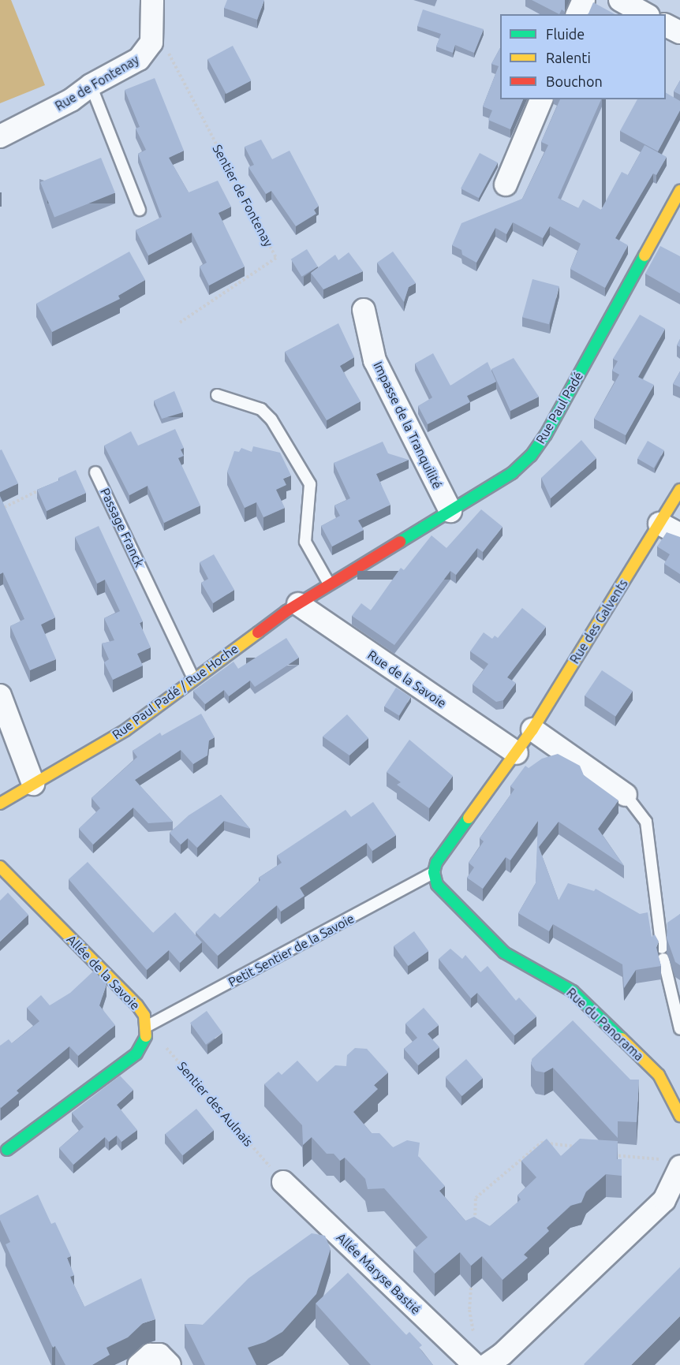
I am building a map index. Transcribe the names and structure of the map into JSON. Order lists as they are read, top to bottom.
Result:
{
  "streets": {
    "street": [
      "Rue de Fontenay",
      "Rue Paul Padé",
      "Impasse de la Tranquilité",
      "Rue des Galvents",
      "Rue de la Savoie",
      "Rue Paul Padé / Rue Hoche",
      "Allée de la Savoie",
      "Rue du Panorama",
      "Allée Maryse Bastié"
    ],
    "lane": ["Passage Franck", "Petit Sentier de la Savoie"],
    "path": ["Sentier de Fontenay", "Sentier des Aulnais"]
  },
  "crossings": [
    ["Rue de Fontenay", "Sentier de Fontenay"],
    ["Rue Paul Padé", "Impasse de la Tranquilité"],
    ["Rue Paul Padé", "Rue de la Savoie"],
    ["Rue Paul Padé", "Rue Paul Padé / Rue Hoche"],
    ["Passage Franck", "Rue Paul Padé / Rue Hoche"],
    ["Rue des Galvents", "Rue de la Savoie"],
    ["Rue des Galvents", "Petit Sentier de la Savoie"],
    ["Rue des Galvents", "Rue du Panorama"],
    ["Rue de la Savoie", "Rue Paul Padé / Rue Hoche"],
    ["Petit Sentier de la Savoie", "Allée de la Savoie"],
    ["Petit Sentier de la Savoie", "Rue du Panorama"],
    ["Petit Sentier de la Savoie", "Sentier des Aulnais"],
    ["Allée de la Savoie", "Sentier des Aulnais"],
    ["Sentier des Aulnais", "Allée Maryse Bastié"]
  ],
  "legend": ["Fluide", "Ralenti", "Bouchon"]
}
